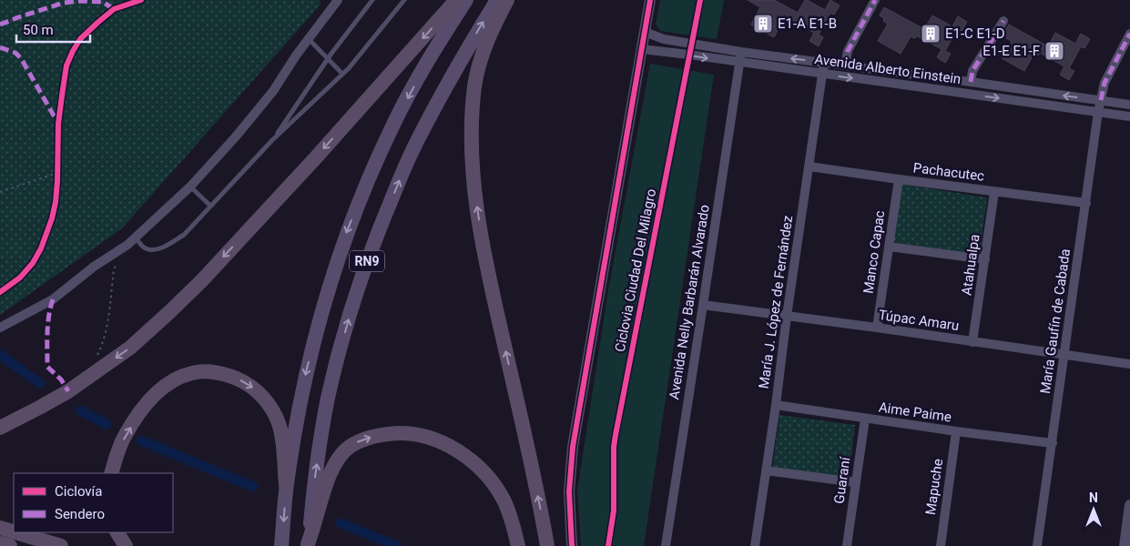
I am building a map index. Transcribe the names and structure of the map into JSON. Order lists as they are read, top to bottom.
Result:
{
  "streets": {
    "main road": ["RN9"],
    "street": [
      "Avenida Alberto Einstein",
      "Pachacutec",
      "Manco Capac",
      "Atahualpa",
      "Avenida Nelly Barbarán Alvarado",
      "María J. López de Fernández",
      "Túpac Amaru",
      "María Gaufín de Cabada",
      "Aime Paime",
      "Guaraní",
      "Mapuche"
    ],
    "cycle path": ["Ciclovia Ciudad Del Milagro"]
  },
  "crossings": [
    ["Avenida Alberto Einstein", "Avenida Nelly Barbarán Alvarado"],
    ["Avenida Alberto Einstein", "María J. López de Fernández"],
    ["Avenida Alberto Einstein", "María Gaufín de Cabada"],
    ["Pachacutec", "Manco Capac"],
    ["Pachacutec", "Atahualpa"],
    ["Pachacutec", "María J. López de Fernández"],
    ["Pachacutec", "María Gaufín de Cabada"],
    ["Manco Capac", "Túpac Amaru"],
    ["Atahualpa", "Túpac Amaru"],
    ["Avenida Nelly Barbarán Alvarado", "Túpac Amaru"],
    ["María J. López de Fernández", "Túpac Amaru"],
    ["María J. López de Fernández", "Aime Paime"],
    ["Túpac Amaru", "María Gaufín de Cabada"],
    ["María Gaufín de Cabada", "Aime Paime"],
    ["Aime Paime", "Guaraní"],
    ["Aime Paime", "Mapuche"]
  ],
  "places": {
    "building": ["E1-A E1-B", "E1-C E1-D", "E1-E E1-F"]
  },
  "legend": ["Ciclovía", "Sendero"],
  "scale_bar": "50 m",
  "north": "top"
}
